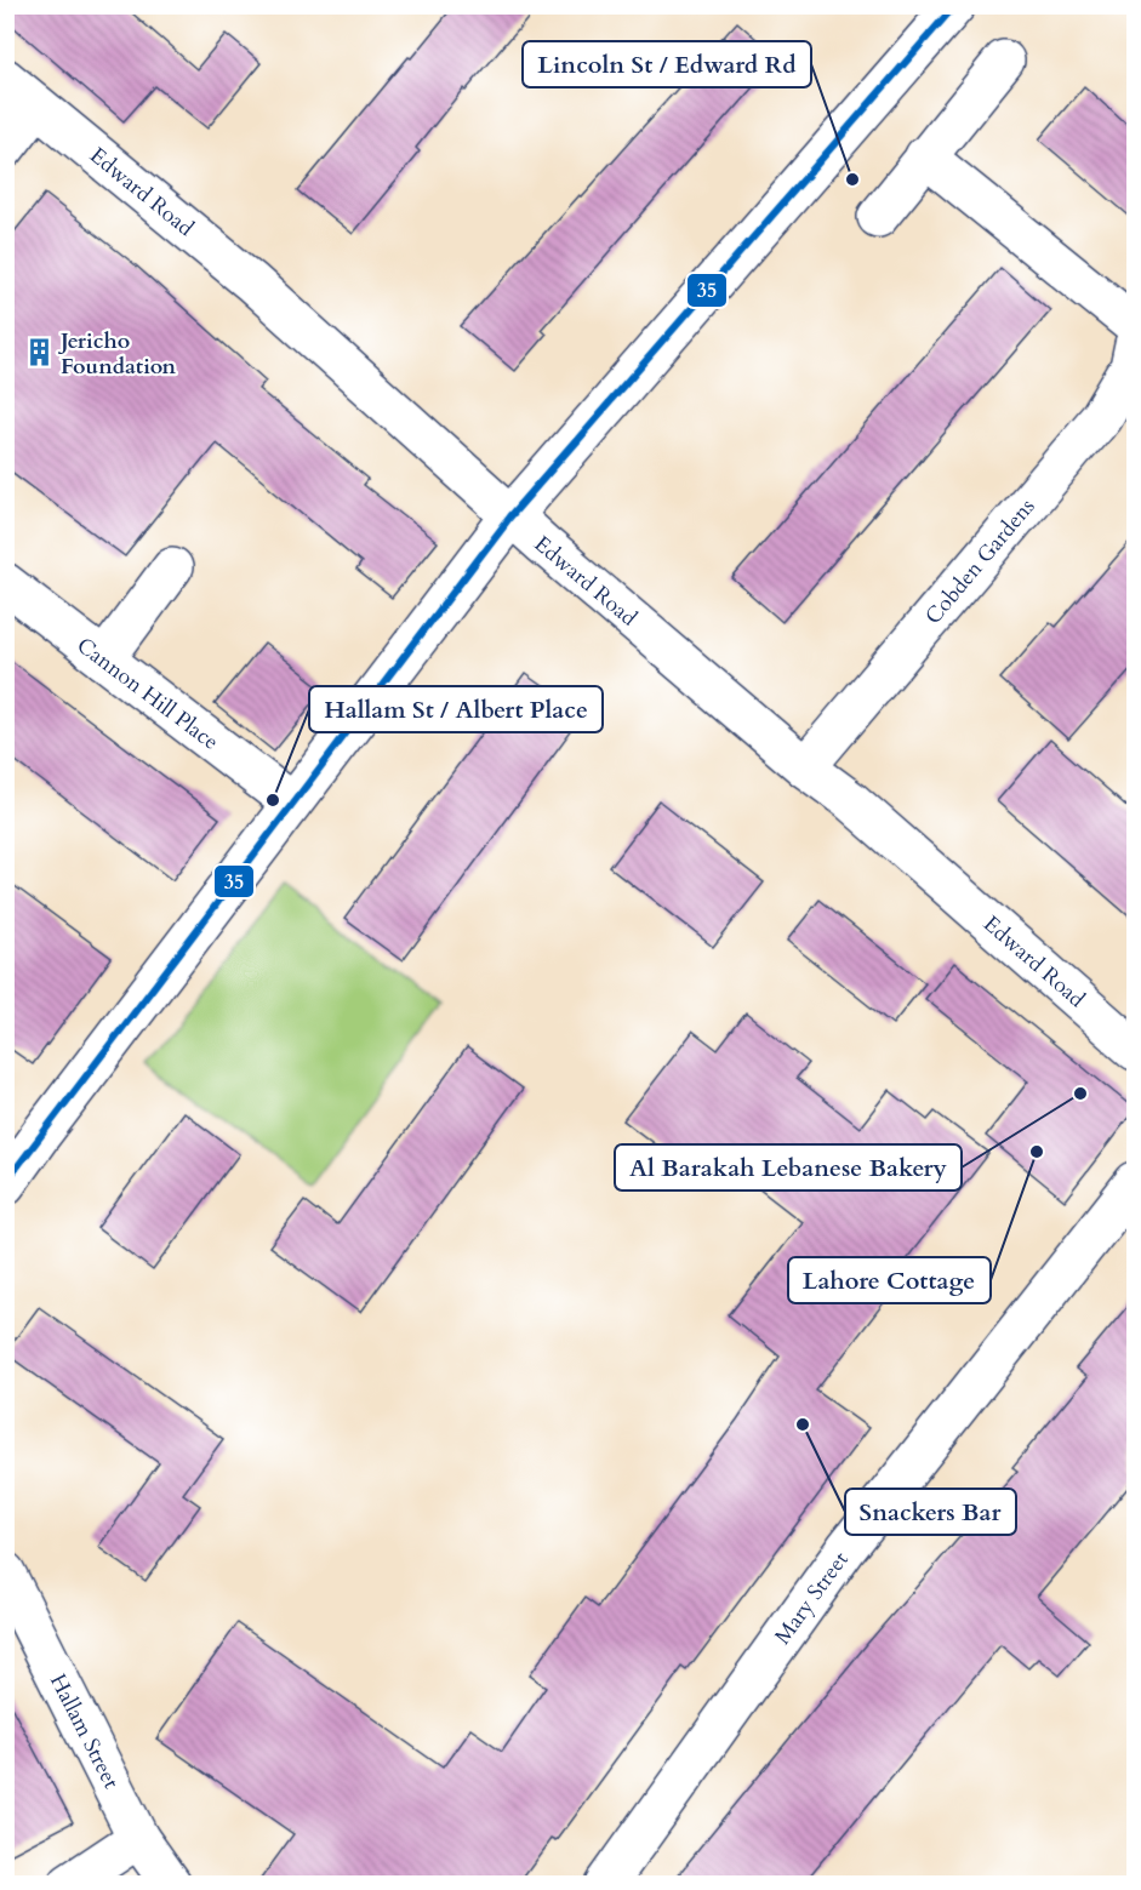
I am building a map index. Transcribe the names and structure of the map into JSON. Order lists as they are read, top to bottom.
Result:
{
  "streets": {
    "street": [
      "Edward Road",
      "Cobden Gardens",
      "Cannon Hill Place",
      "Mary Street",
      "Hallam Street"
    ]
  },
  "crossings": [
    ["Edward Road", "Cobden Gardens"]
  ],
  "places": {
    "other": [
      "Lincoln St / Edward Rd",
      "Hallam St / Albert Place",
      "Al Barakah Lebanese Bakery",
      "Lahore Cottage",
      "Snackers Bar"
    ],
    "building": ["Jericho Foundation"]
  },
  "lines": ["transit line 35"]
}
